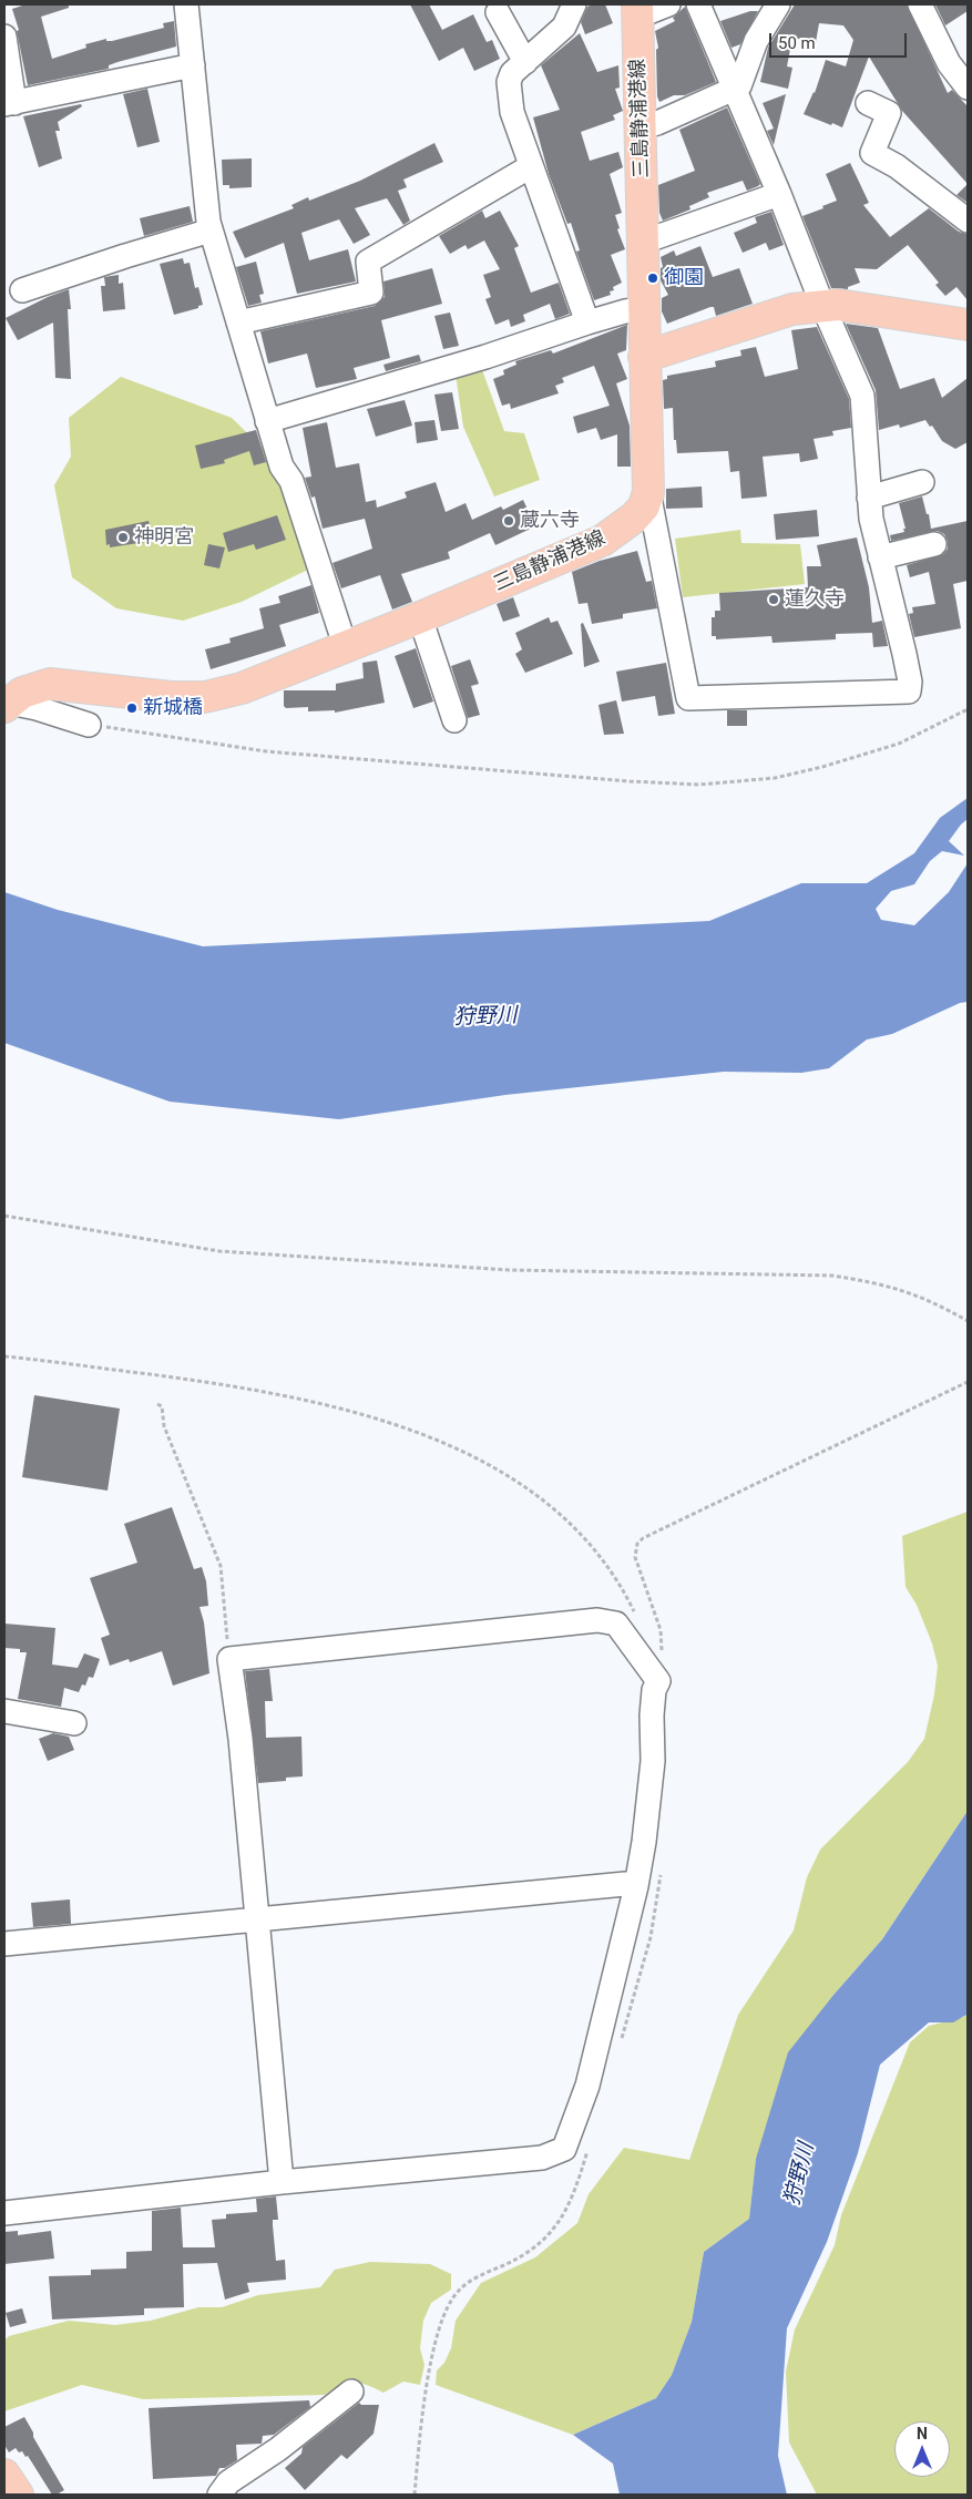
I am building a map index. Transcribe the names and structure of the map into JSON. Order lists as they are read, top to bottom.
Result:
{
  "streets": {
    "main road": ["三島静浦港線"]
  },
  "water": ["狩野川"],
  "places": [
    "御園",
    "蔵六寺",
    "神明宮",
    "蓮久寺",
    "新城橋"
  ],
  "scale_bar": "50 m",
  "north": "top"
}
